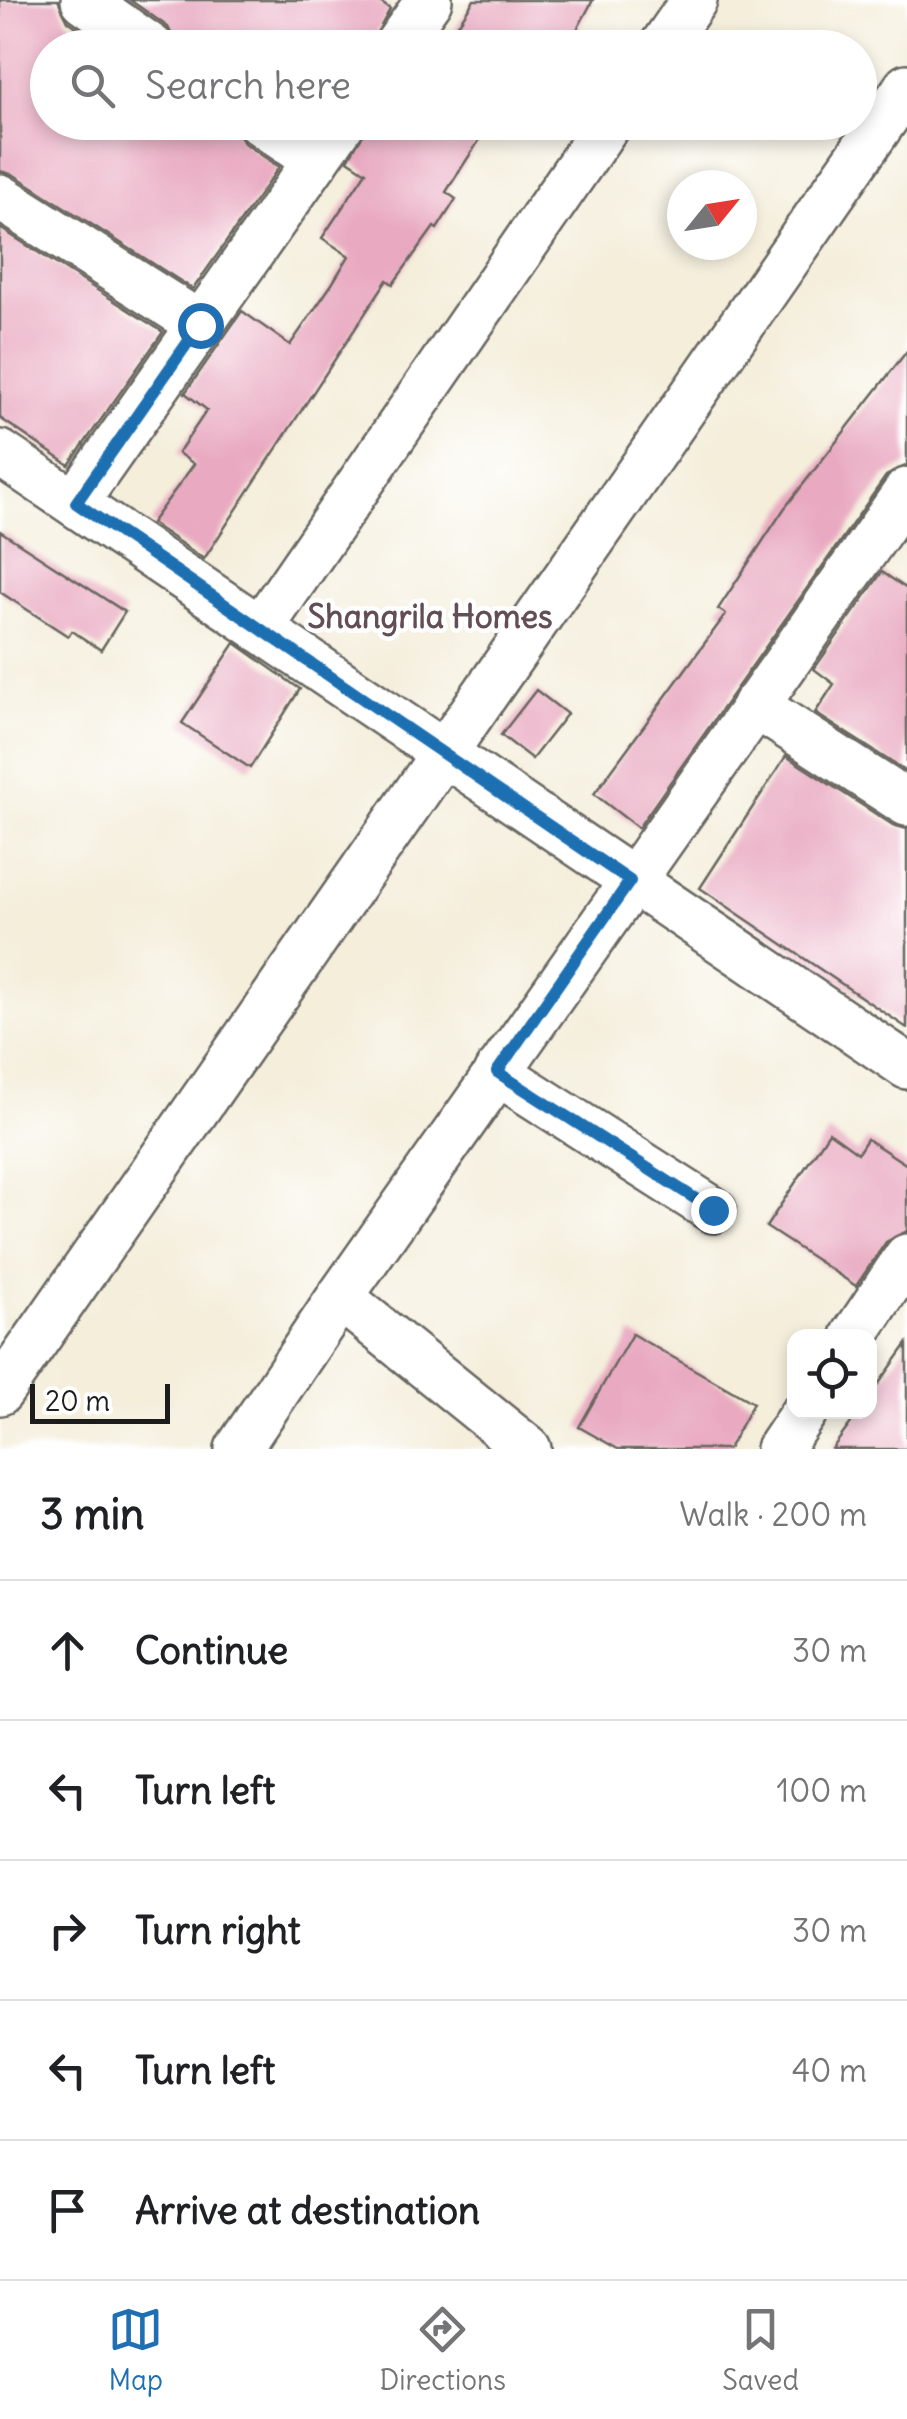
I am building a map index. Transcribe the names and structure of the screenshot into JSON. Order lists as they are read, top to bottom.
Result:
{
  "districts": ["Shangrila Homes"],
  "scale_bar": "20 m",
  "north": "top right",
  "page": {
    "search": "Search here",
    "scale": "20 m",
    "heading": ["3 min", "Walk · 200 m"],
    "list": [
      ["Continue", "30 m"],
      ["Turn left", "100 m"],
      ["Turn right", "30 m"],
      ["Turn left", "40 m"],
      "Arrive at destination"
    ],
    "nav": ["Map", "Directions", "Saved"]
  }
}
